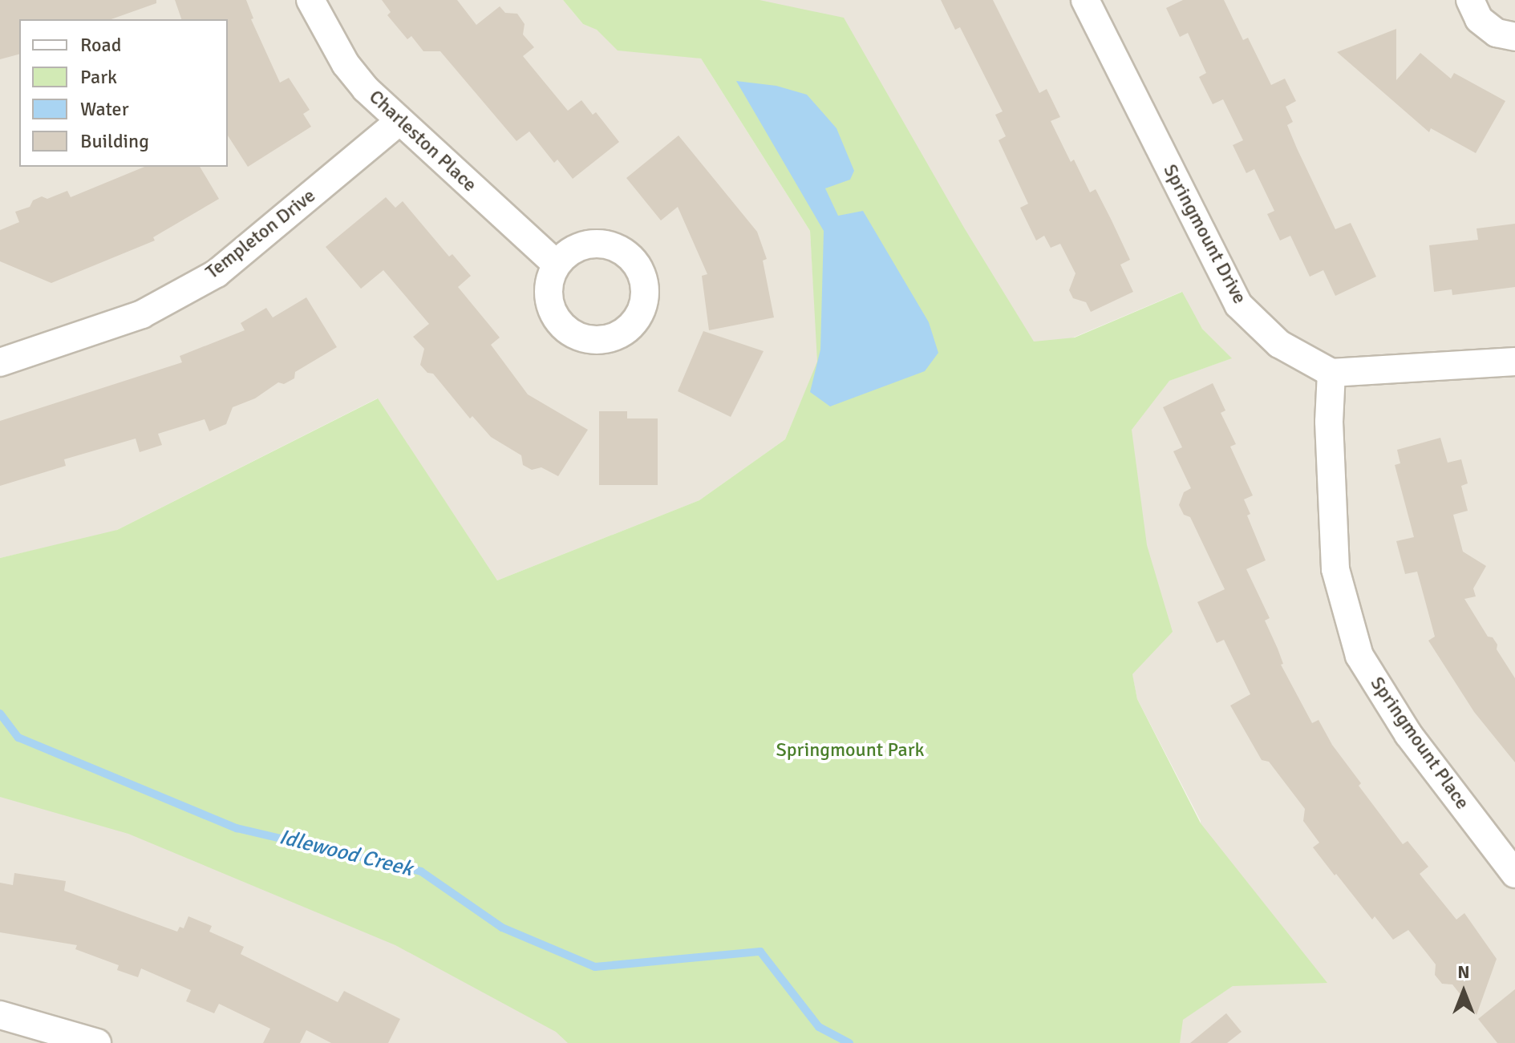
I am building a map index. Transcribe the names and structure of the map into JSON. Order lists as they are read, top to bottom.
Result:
{
  "streets": {
    "street": [
      "Charleston Place",
      "Templeton Drive",
      "Springmount Drive",
      "Springmount Place"
    ]
  },
  "crossings": [
    ["Charleston Place", "Templeton Drive"],
    ["Springmount Drive", "Springmount Place"]
  ],
  "water": ["Idlewood Creek"],
  "parks": ["Springmount Park"],
  "legend": [
    "Road",
    "Park",
    "Water",
    "Building"
  ],
  "north": "top"
}
